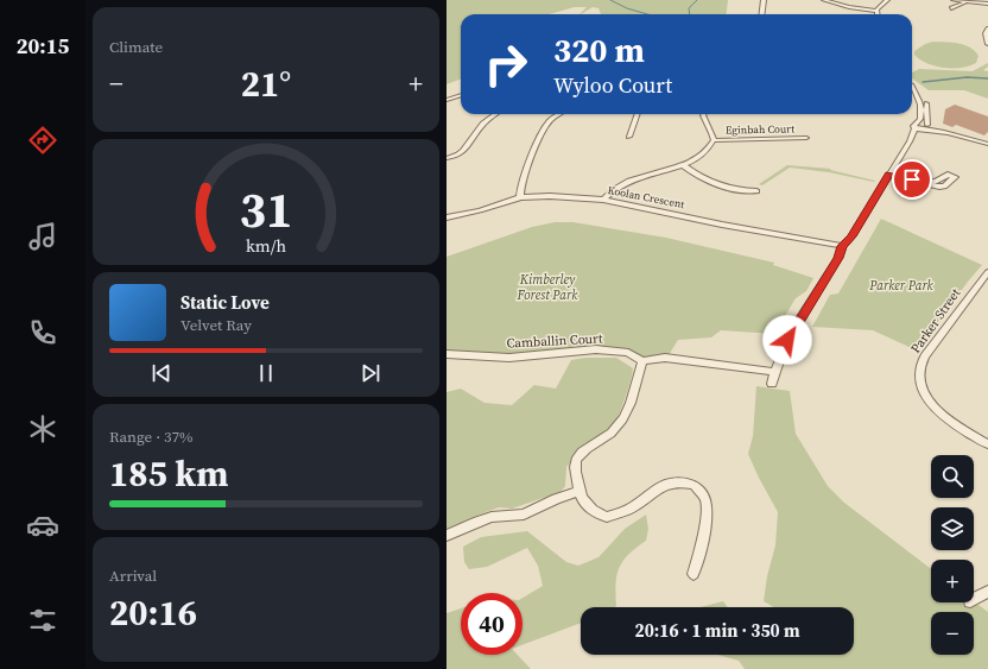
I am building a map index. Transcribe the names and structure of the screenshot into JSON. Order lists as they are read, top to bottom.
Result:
{
  "streets": {
    "street": [
      "Eginbah Court",
      "Koolan Crescent",
      "Parker Street",
      "Camballin Court"
    ]
  },
  "parks": ["Kimberley Forest Park", "Parker Park"],
  "page": {
    "tabs": "20:15",
    "tile": [
      "Climate",
      ["Range · 37%", "185 km"],
      ["Arrival", "20:16"]
    ],
    "turn": ["320 m", "Wyloo Court"],
    "heat": ["−", "21°", "+"],
    "song": ["Static Love", "Velvet Ray"],
    "map_buttons": ["+", "−"],
    "limit": "40",
    "trip": "20:16 · 1 min · 350 m",
    "gauge": ["31", "km/h"]
  }
}
